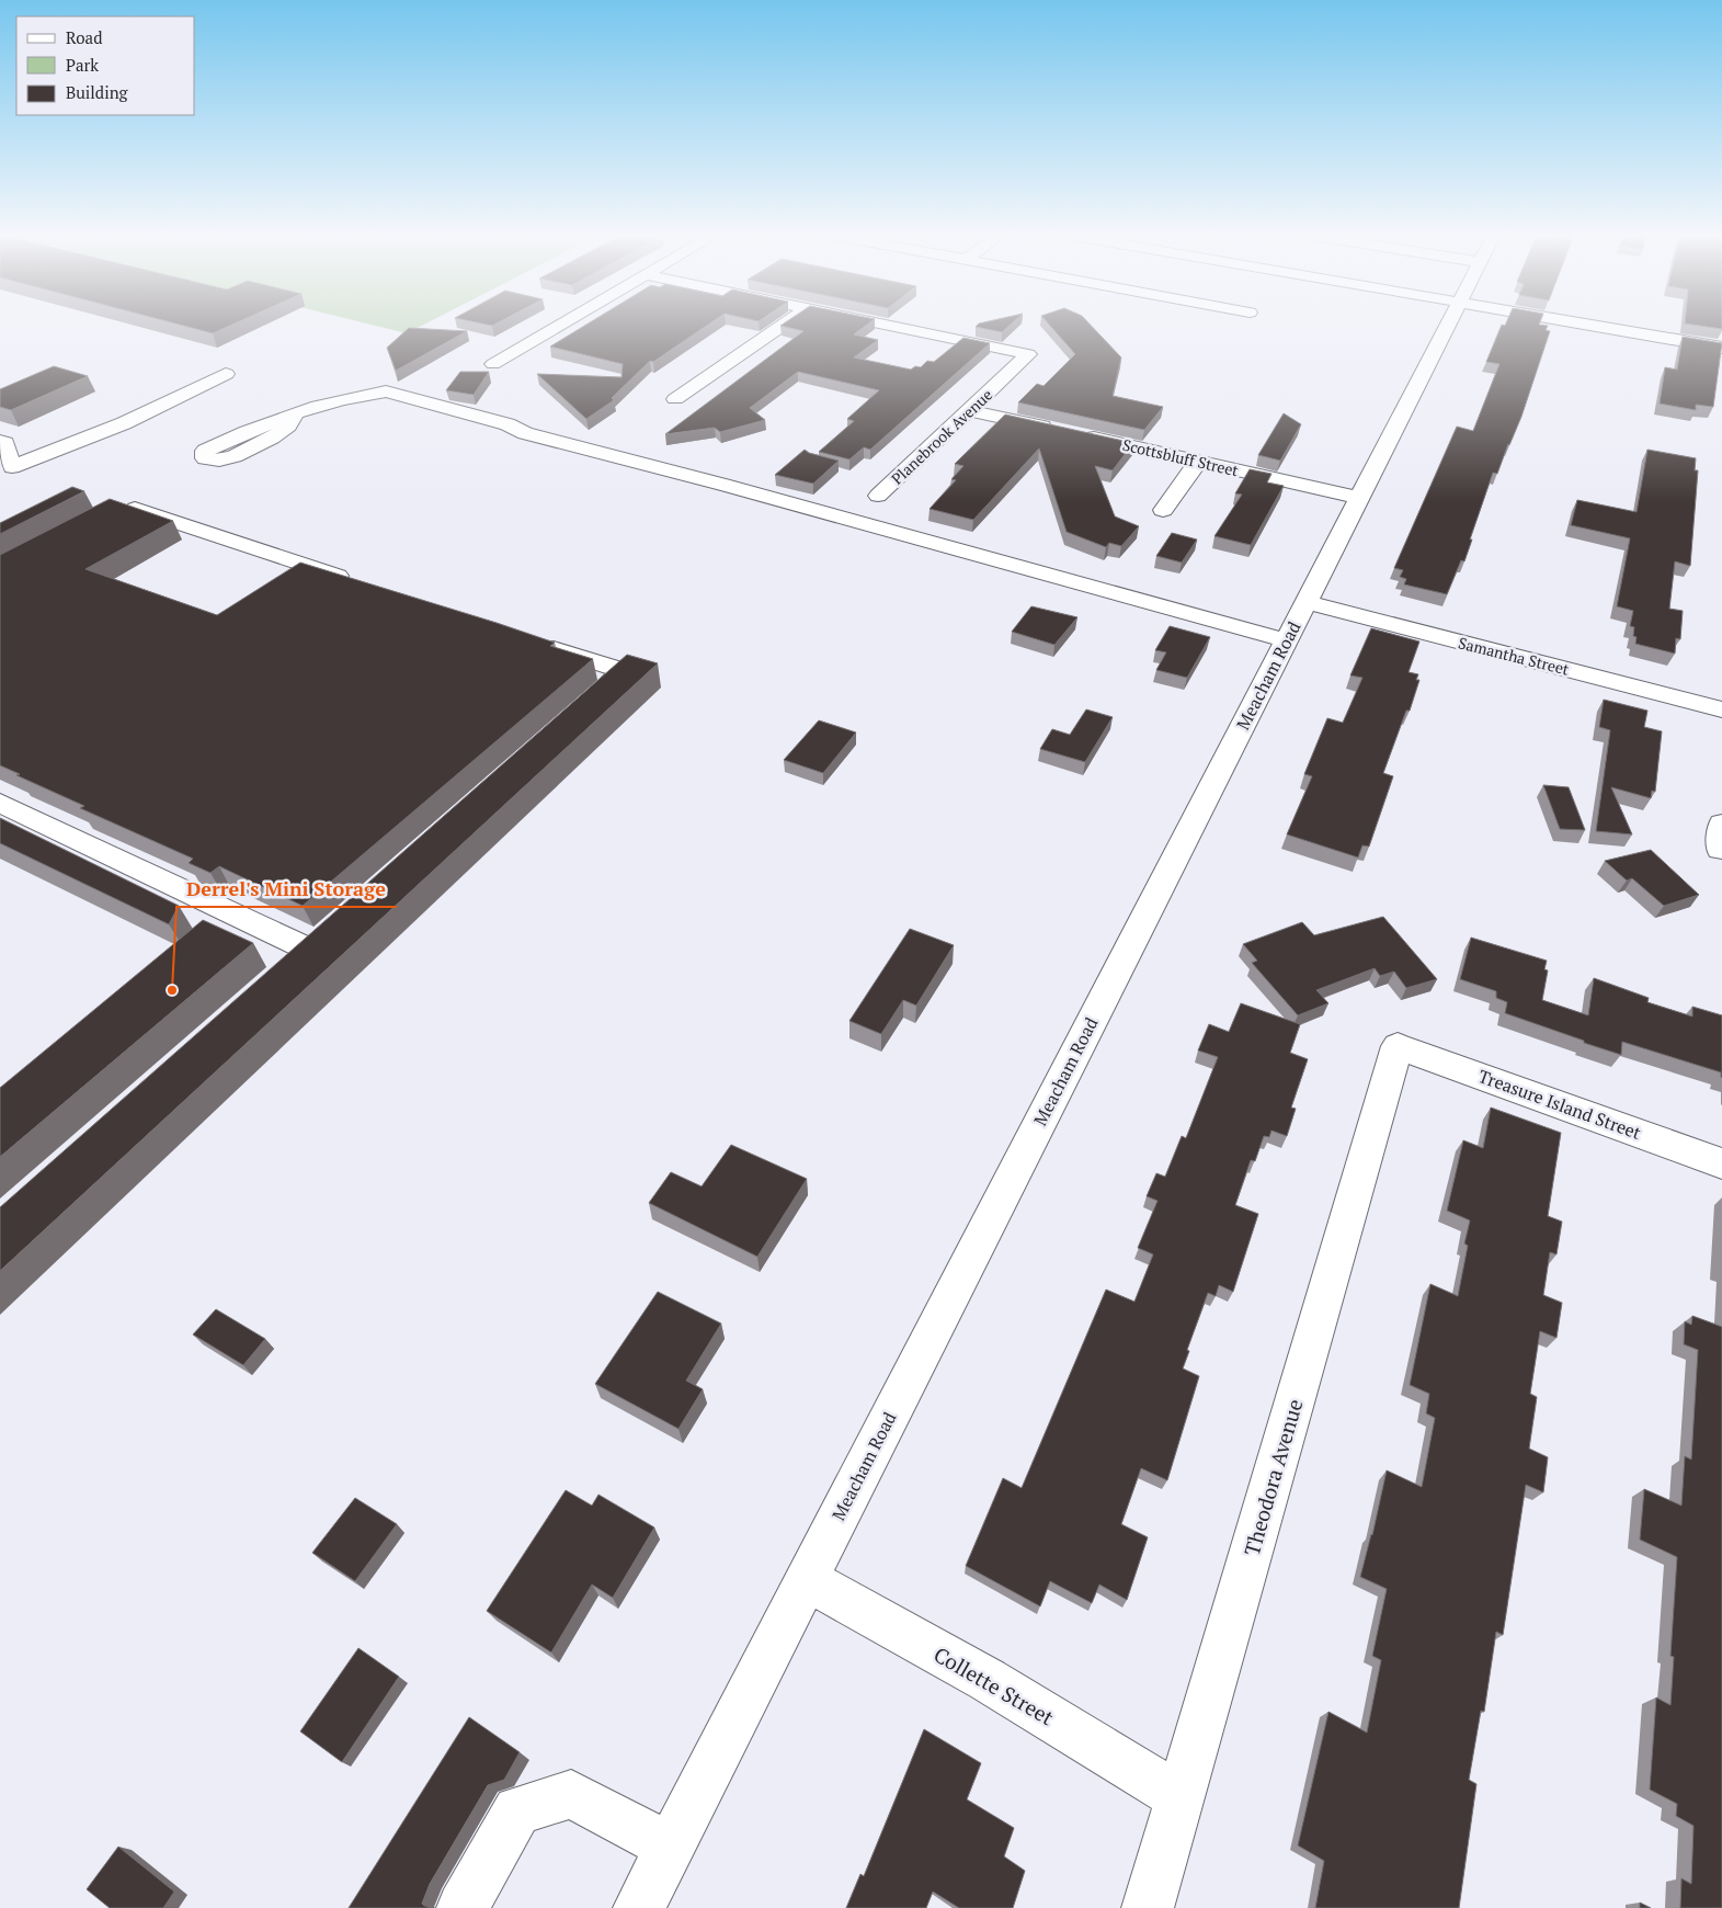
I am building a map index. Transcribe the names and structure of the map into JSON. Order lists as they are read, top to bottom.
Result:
{
  "streets": {
    "street": [
      "Planebrook Avenue",
      "Scottsbluff Street",
      "Samantha Street",
      "Meacham Road",
      "Treasure Island Street",
      "Theodora Avenue",
      "Collette Street"
    ]
  },
  "crossings": [
    ["Planebrook Avenue", "Scottsbluff Street"],
    ["Scottsbluff Street", "Meacham Road"],
    ["Samantha Street", "Meacham Road"],
    ["Meacham Road", "Collette Street"],
    ["Treasure Island Street", "Theodora Avenue"],
    ["Theodora Avenue", "Collette Street"]
  ],
  "places": ["Derrel's Mini Storage"],
  "legend": ["Road", "Park", "Building"]
}
